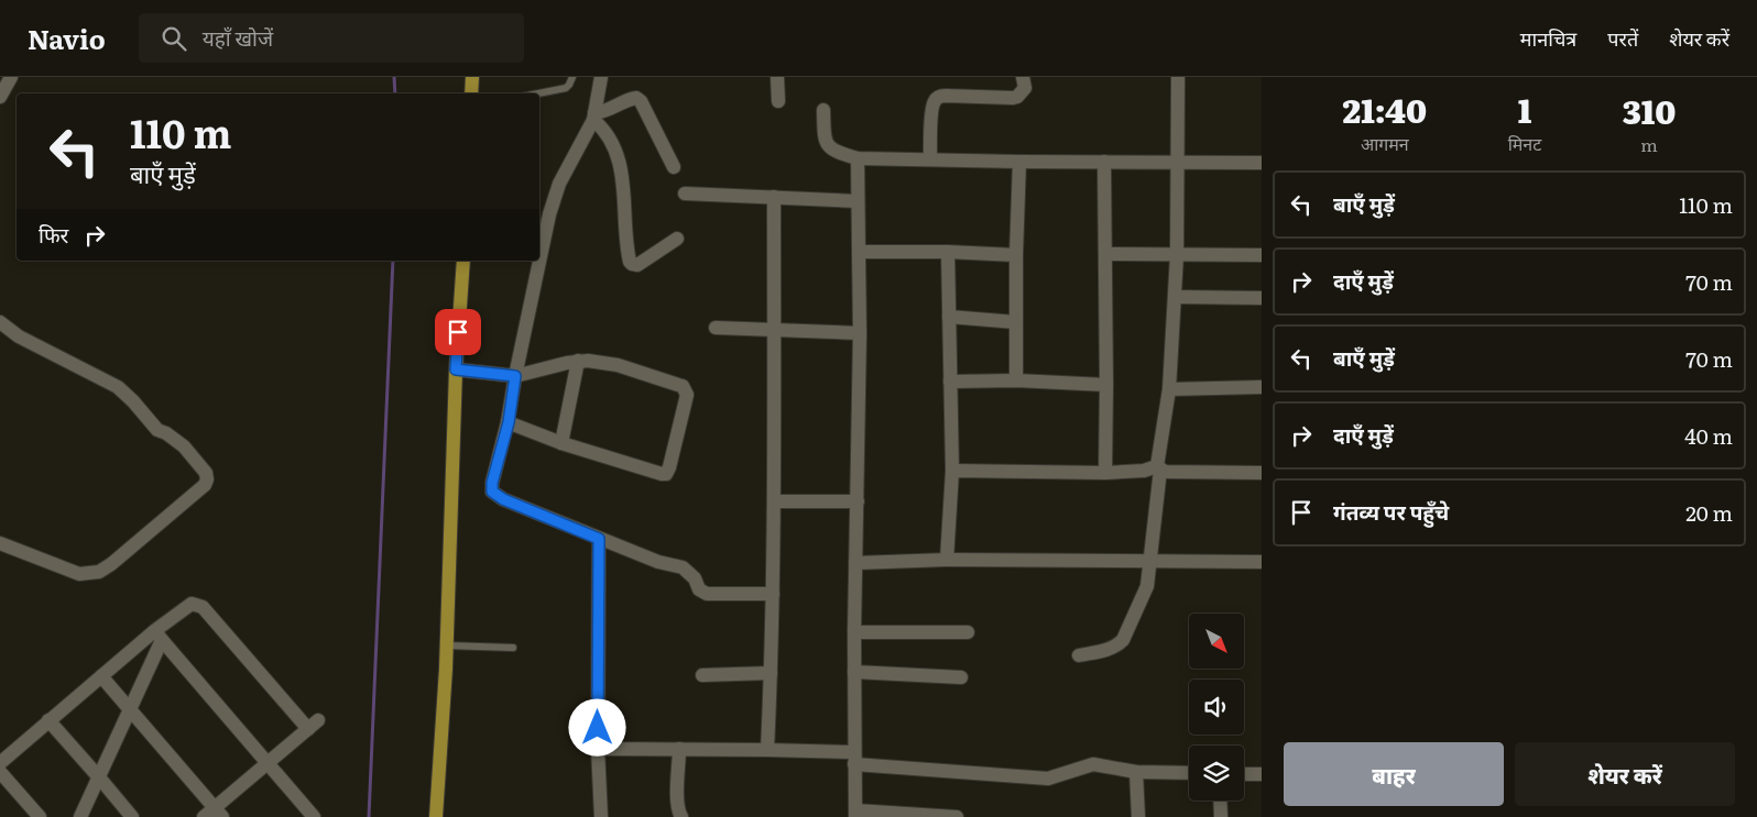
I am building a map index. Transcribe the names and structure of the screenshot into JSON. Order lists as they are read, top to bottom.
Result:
{
  "north": "bottom right",
  "page": {
    "header": "Navio",
    "search": "यहाँ खोजें",
    "nav": ["मानचित्र", "परतें", "शेयर करें"],
    "eta": [
      "21:40",
      "आगमन",
      "1",
      "मिनट",
      "310",
      "m"
    ],
    "turn": ["110 m", "बाएँ मुड़ें"],
    "list": [
      {
        "name": "बाएँ मुड़ें",
        "value": "110 m"
      },
      {
        "name": "दाएँ मुड़ें",
        "value": "70 m"
      },
      {
        "name": "बाएँ मुड़ें",
        "value": "70 m"
      },
      {
        "name": "दाएँ मुड़ें",
        "value": "40 m"
      },
      {
        "name": "गंतव्य पर पहुँचे",
        "value": "20 m"
      }
    ],
    "then": "फिर",
    "buttons": ["बाहर", "शेयर करें"]
  }
}
